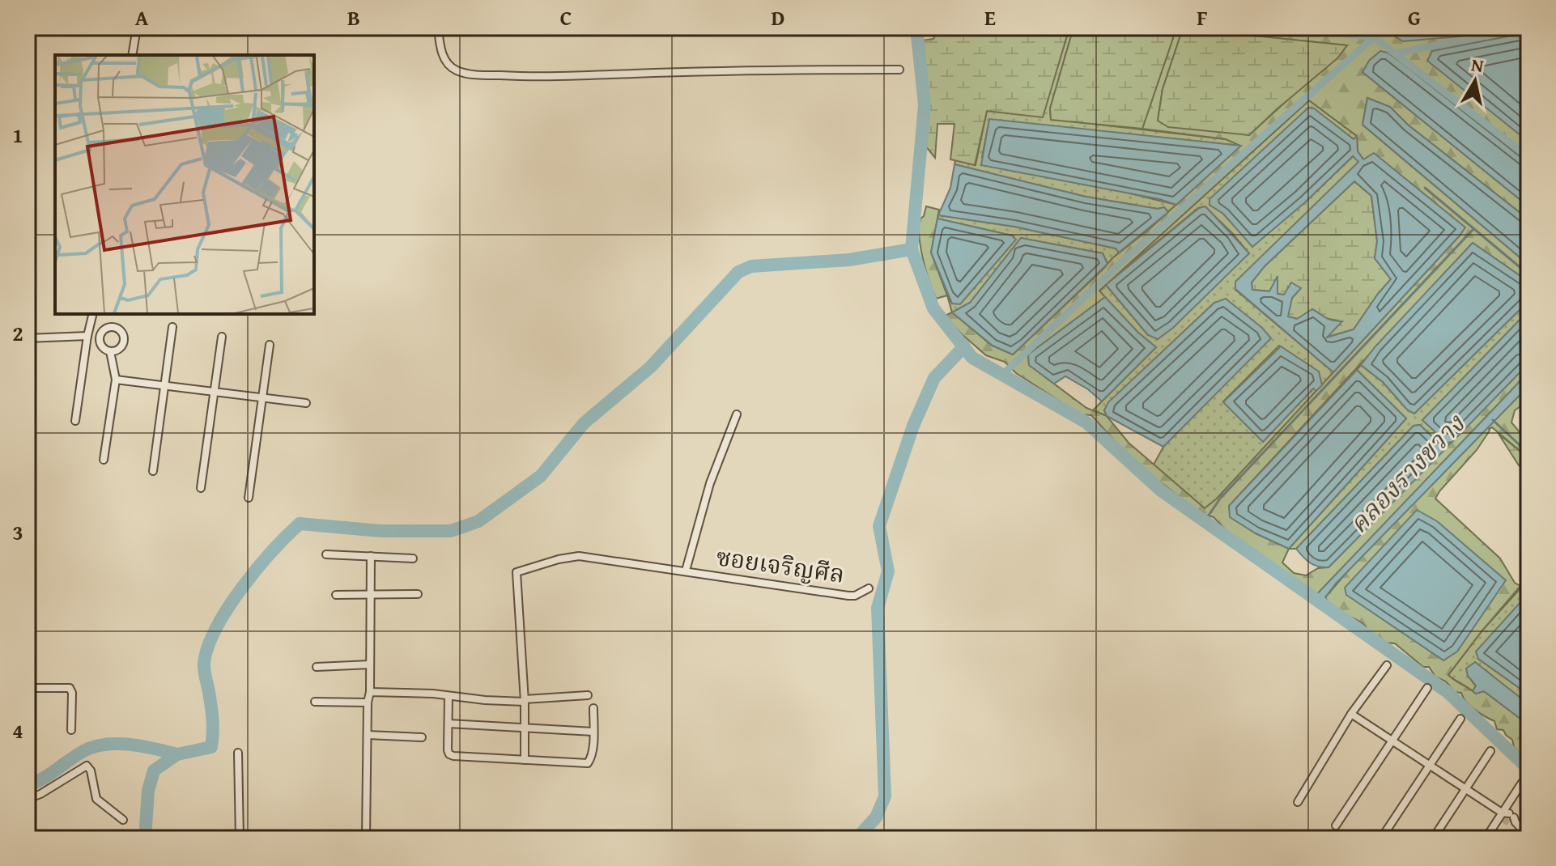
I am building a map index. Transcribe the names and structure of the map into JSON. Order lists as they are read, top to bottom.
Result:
{
  "streets": {
    "street": ["ซอยเจริญศีล"]
  },
  "water": ["คลองรางขวาง"],
  "north": "top",
  "grid": {
    "columns": [
      "A",
      "B",
      "C",
      "D",
      "E",
      "F",
      "G"
    ],
    "rows": [
      "1",
      "2",
      "3",
      "4"
    ]
  }
}
